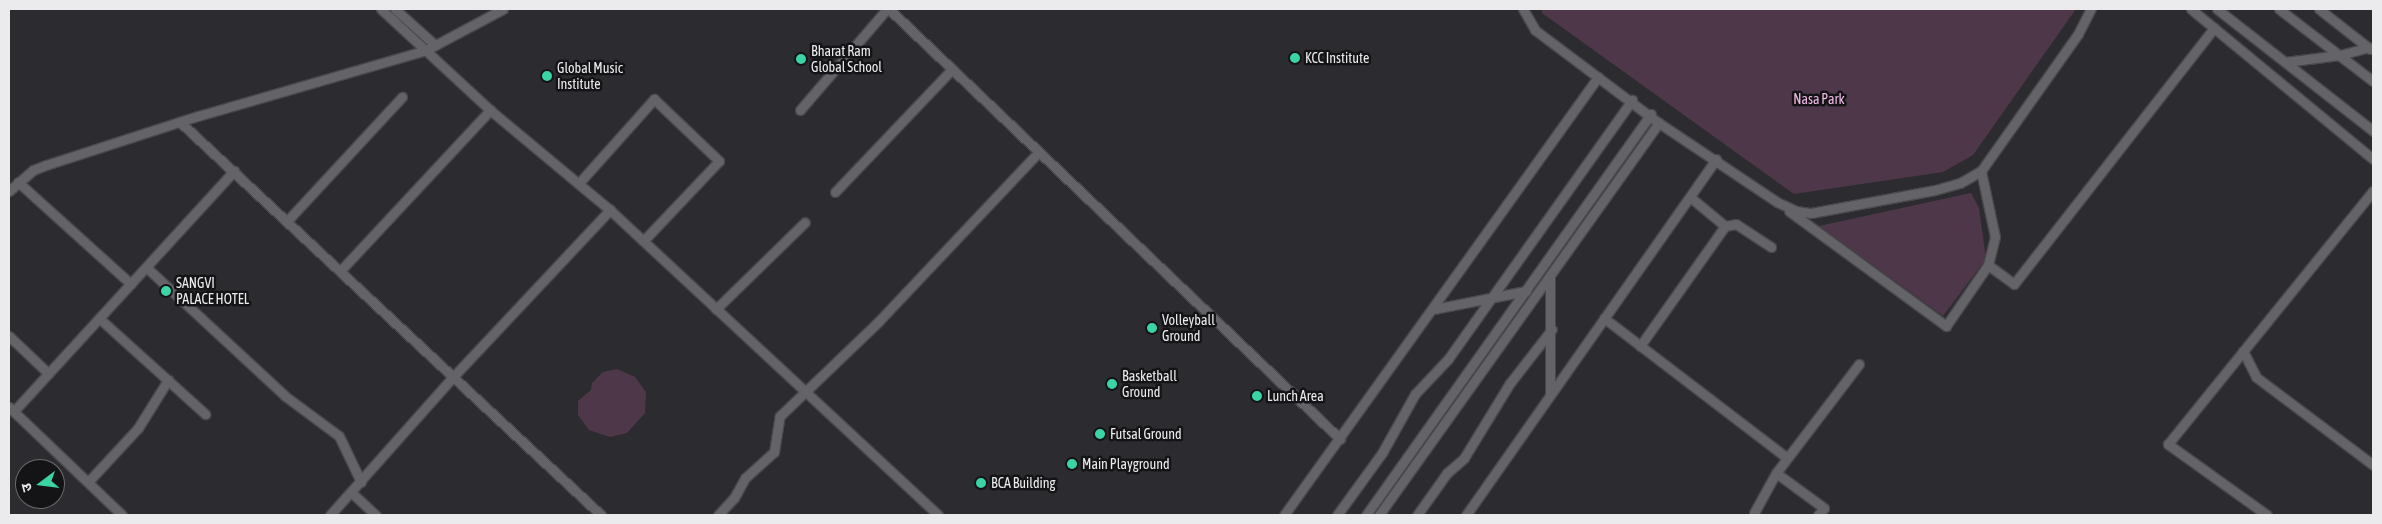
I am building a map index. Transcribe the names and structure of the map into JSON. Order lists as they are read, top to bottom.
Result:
{
  "parks": ["Nasa Park"],
  "places": [
    "KCC Institute",
    "Bharat Ram Global School",
    "Global Music Institute",
    "SANGVI PALACE HOTEL",
    "Volleyball Ground",
    "Basketball Ground",
    "Lunch Area",
    "Futsal Ground",
    "Main Playground",
    "BCA Building"
  ],
  "north": "left"
}
